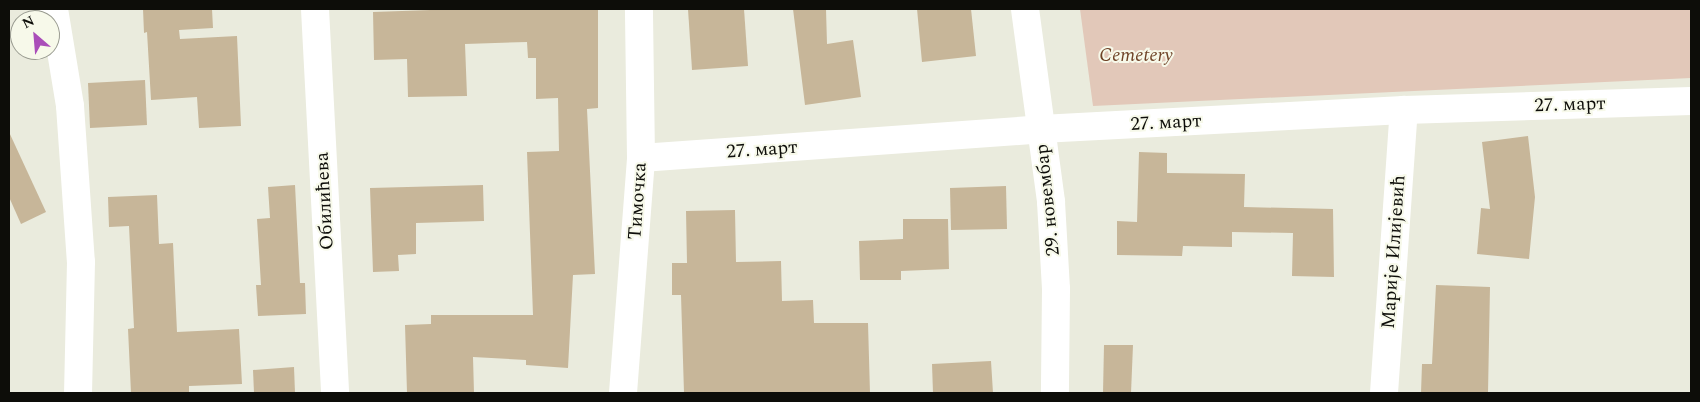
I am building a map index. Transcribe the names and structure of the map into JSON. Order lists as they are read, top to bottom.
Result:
{
  "streets": {
    "street": [
      "27. март",
      "29. новембар",
      "Обилићева",
      "Тимочка",
      "Марије Илијевић"
    ]
  },
  "crossings": [
    ["27. март", "29. новембар"],
    ["27. март", "Тимочка"],
    ["27. март", "Марије Илијевић"]
  ],
  "parks": ["Cemetery"],
  "north": "top left"
}
